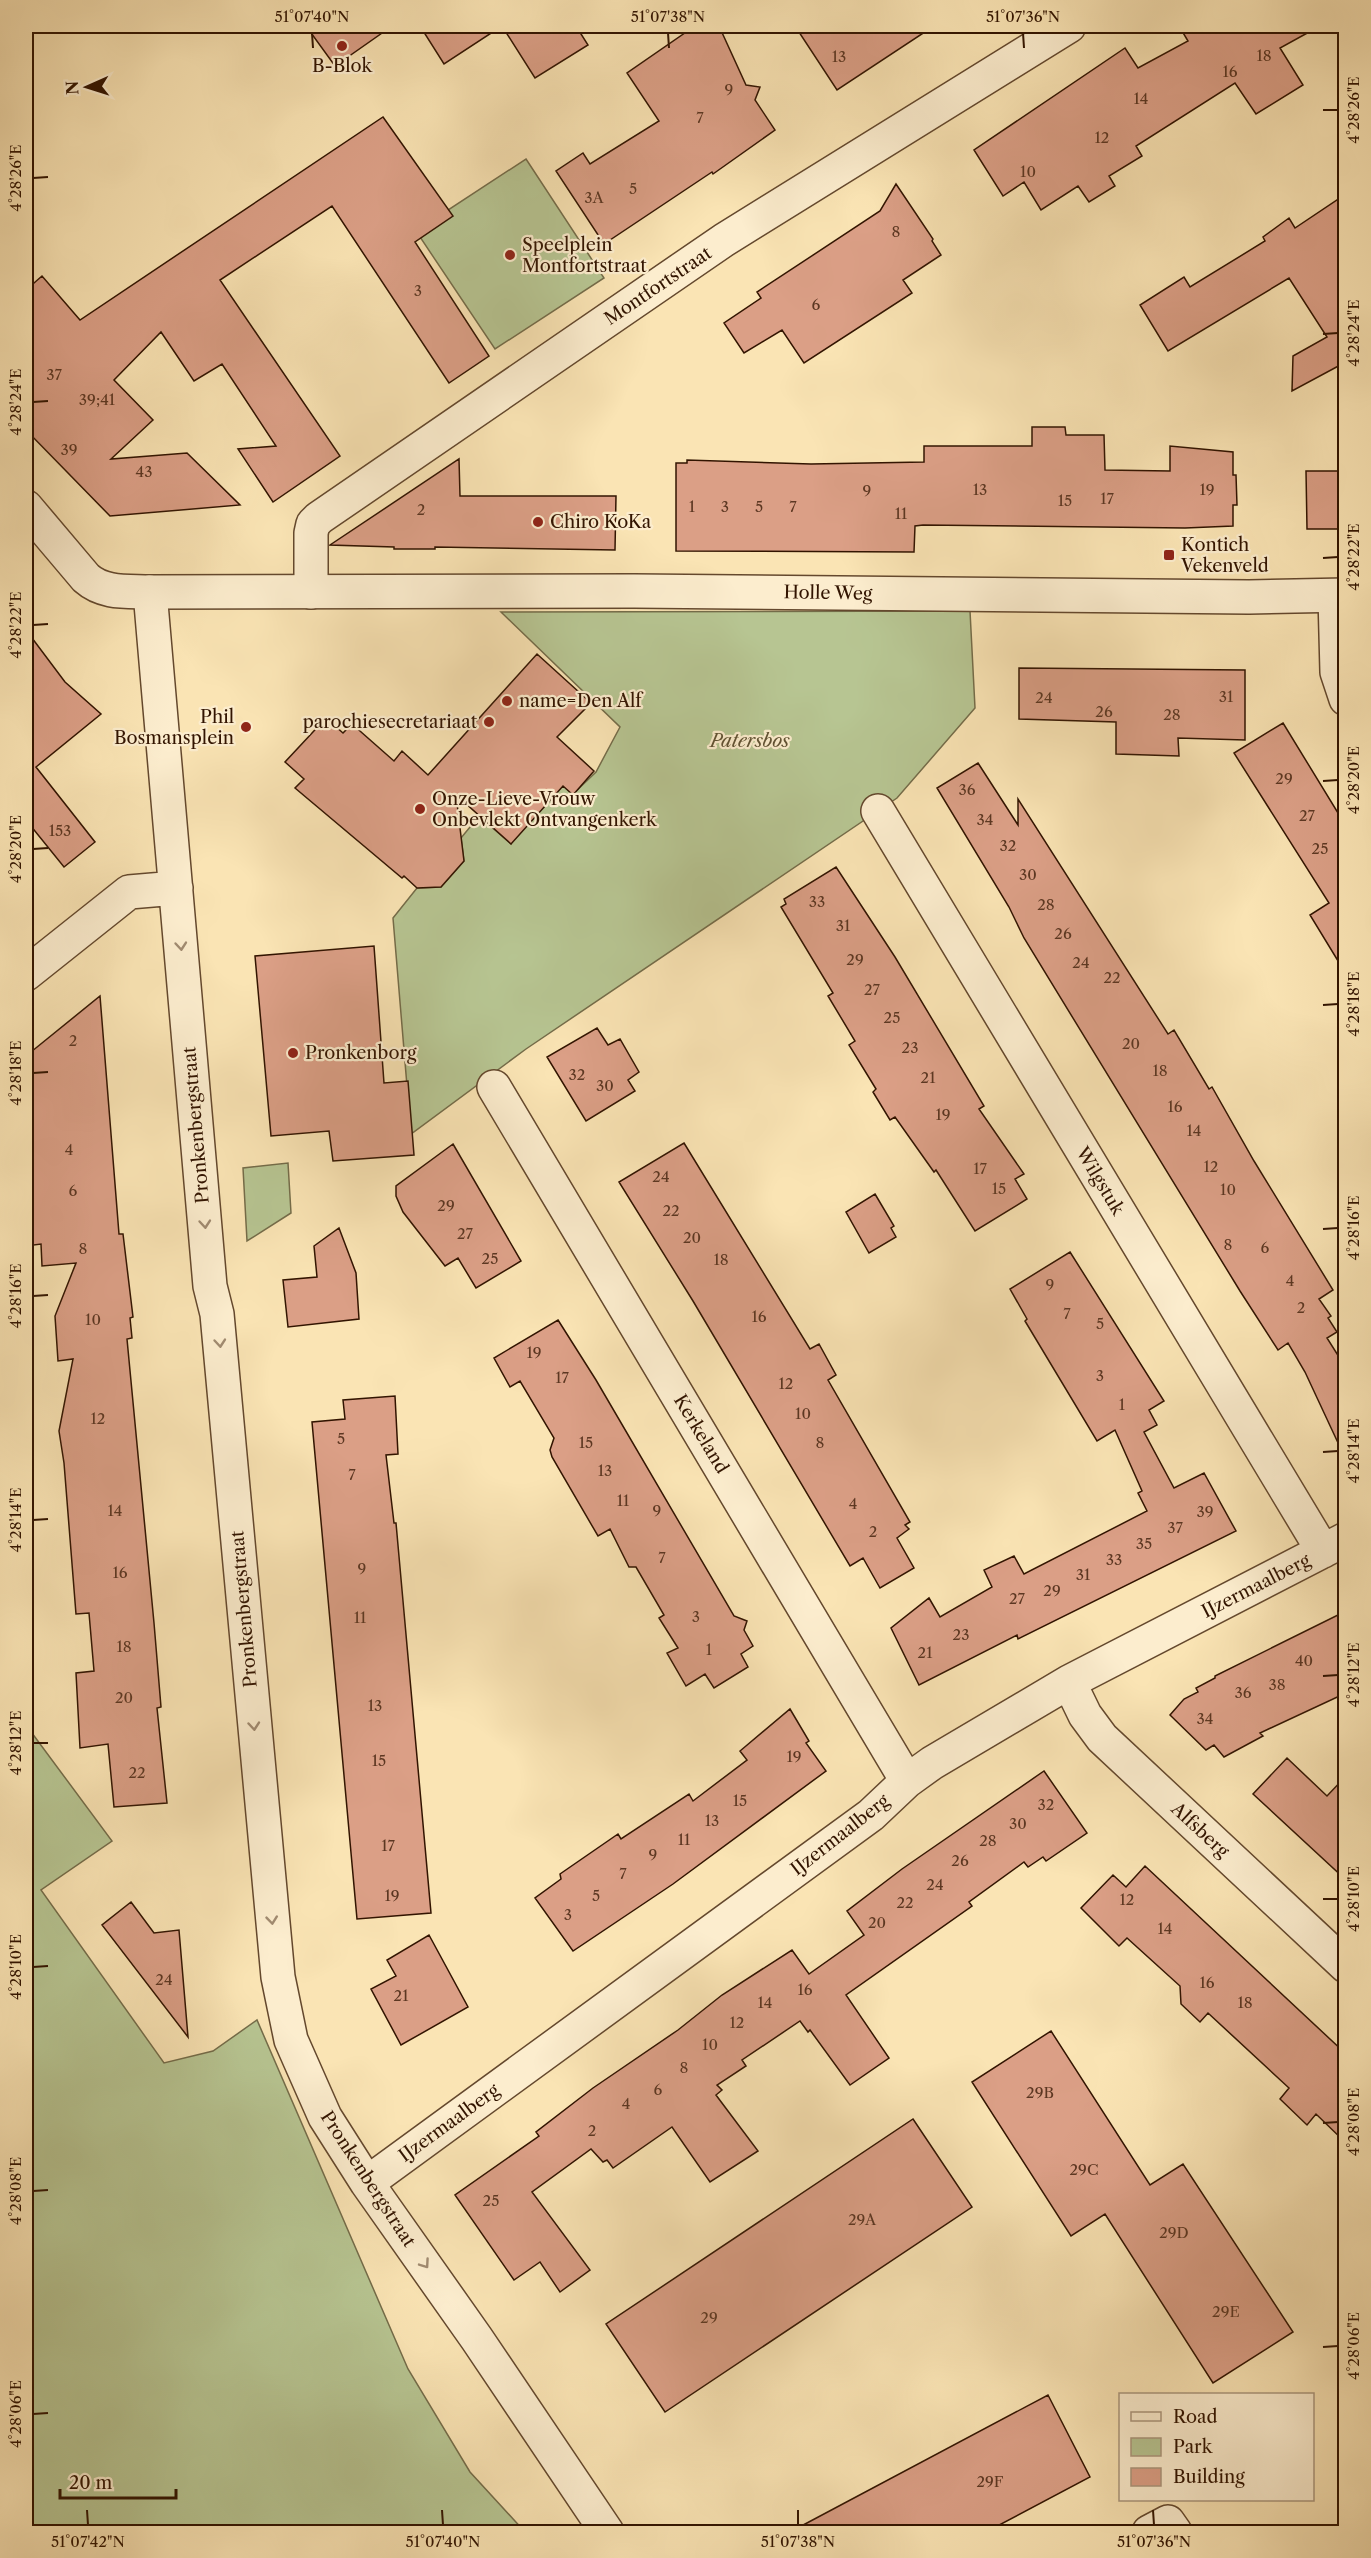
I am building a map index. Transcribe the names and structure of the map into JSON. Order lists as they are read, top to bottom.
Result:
{
  "streets": {
    "street": [
      "Montfortstraat",
      "Holle Weg",
      "Pronkenbergstraat",
      "Wilgstuk",
      "Kerkeland",
      "IJzermaalberg",
      "Alfsberg"
    ]
  },
  "crossings": [
    ["Montfortstraat", "Holle Weg"],
    ["Holle Weg", "Pronkenbergstraat"],
    ["Pronkenbergstraat", "IJzermaalberg"],
    ["Wilgstuk", "IJzermaalberg"],
    ["Kerkeland", "IJzermaalberg"],
    ["IJzermaalberg", "Alfsberg"]
  ],
  "one_way": ["Pronkenbergstraat"],
  "parks": ["Patersbos"],
  "places": {
    "other": [
      "B-Blok",
      "Speelplein Montfortstraat",
      "Chiro KoKa",
      "name=Den Alf",
      "parochiesecretariaat",
      "Phil Bosmansplein",
      "Onze-Lieve-Vrouw Onbevlekt Ontvangenkerk",
      "Pronkenborg"
    ],
    "transit": ["Kontich Vekenveld"]
  },
  "house_numbers": [
    "18",
    "13",
    "16",
    "9",
    "14",
    "7",
    "12",
    "10",
    "5",
    "3A",
    "8",
    "3",
    "6",
    "37",
    "39;41",
    "39",
    "43",
    "13",
    "19",
    "9",
    "17",
    "15",
    "1",
    "3",
    "5",
    "7",
    "2",
    "11",
    "31",
    "24",
    "26",
    "28",
    "29",
    "36",
    "27",
    "34",
    "153",
    "32",
    "25",
    "30",
    "33",
    "28",
    "31",
    "26",
    "29",
    "24",
    "22",
    "27",
    "25",
    "2",
    "20",
    "23",
    "18",
    "32",
    "21",
    "30",
    "16",
    "19",
    "14",
    "4",
    "12",
    "17",
    "24",
    "15",
    "10",
    "6",
    "29",
    "22",
    "27",
    "20",
    "8",
    "6",
    "8",
    "25",
    "18",
    "4",
    "9",
    "2",
    "7",
    "16",
    "10",
    "5",
    "19",
    "3",
    "17",
    "12",
    "1",
    "10",
    "12",
    "5",
    "15",
    "8",
    "13",
    "7",
    "11",
    "4",
    "14",
    "9",
    "39",
    "37",
    "2",
    "35",
    "7",
    "33",
    "9",
    "16",
    "31",
    "29",
    "27",
    "3",
    "11",
    "23",
    "18",
    "1",
    "21",
    "40",
    "38",
    "36",
    "20",
    "13",
    "34",
    "19",
    "15",
    "22",
    "15",
    "32",
    "13",
    "30",
    "11",
    "28",
    "17",
    "9",
    "26",
    "7",
    "24",
    "19",
    "5",
    "12",
    "22",
    "3",
    "20",
    "14",
    "24",
    "16",
    "16",
    "21",
    "14",
    "18",
    "12",
    "10",
    "8",
    "6",
    "29B",
    "4",
    "2",
    "29C",
    "25",
    "29A",
    "29D",
    "29E",
    "29",
    "29F"
  ],
  "legend": ["Road", "Park", "Building"],
  "scale_bar": "20 m",
  "north": "left",
  "coordinates": [
    "51°07'40\"N",
    "51°07'38\"N",
    "51°07'36\"N",
    "4°28'26\"E",
    "4°28'24\"E",
    "4°28'22\"E",
    "4°28'20\"E",
    "4°28'18\"E",
    "4°28'16\"E",
    "4°28'14\"E",
    "4°28'12\"E",
    "4°28'10\"E",
    "4°28'08\"E",
    "4°28'06\"E",
    "51°07'42\"N"
  ]
}
